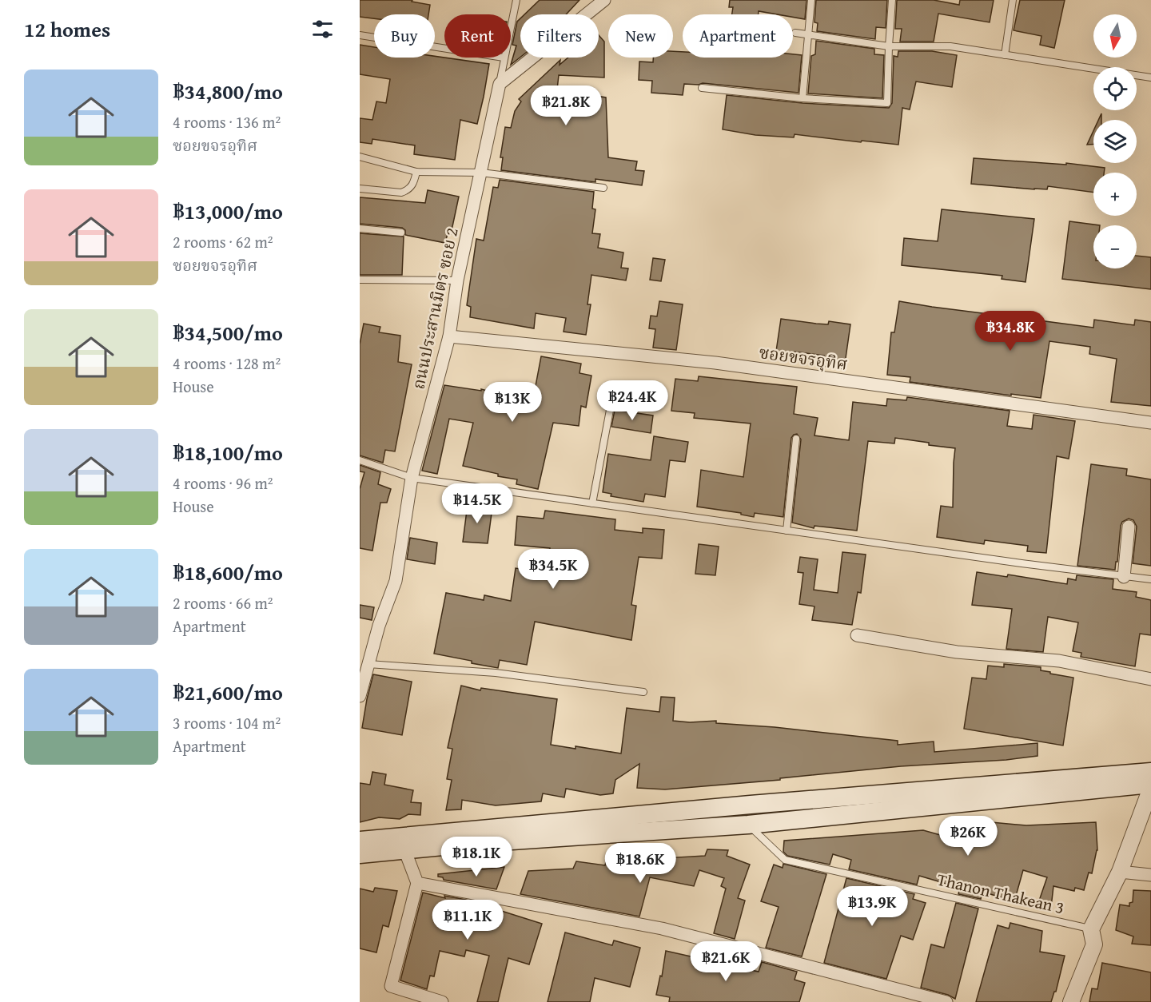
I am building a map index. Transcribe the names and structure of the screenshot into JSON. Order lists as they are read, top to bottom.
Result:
{
  "streets": {
    "street": ["ถนนประสานมิตร ซอย 2", "ซอยขจรอุทิศ"],
    "lane": ["Thanon Thakean 3"]
  },
  "crossings": [
    ["ถนนประสานมิตร ซอย 2", "ซอยขจรอุทิศ"]
  ],
  "north": "bottom",
  "page": {
    "heading": "12 homes",
    "map_buttons": ["+", "−"],
    "chip": [
      "Buy",
      "Rent",
      "Filters",
      "New",
      "Apartment"
    ],
    "list": [
      {
        "name": "฿34,800/mo",
        "note": "4 rooms · 136 m² · ซอยขจรอุทิศ"
      },
      {
        "name": "฿13,000/mo",
        "note": "2 rooms · 62 m² · ซอยขจรอุทิศ"
      },
      {
        "name": "฿34,500/mo",
        "note": "4 rooms · 128 m² · House"
      },
      {
        "name": "฿18,100/mo",
        "note": "4 rooms · 96 m² · House"
      },
      {
        "name": "฿18,600/mo",
        "note": "2 rooms · 66 m² · Apartment"
      },
      {
        "name": "฿21,600/mo",
        "note": "3 rooms · 104 m² · Apartment"
      }
    ],
    "price": [
      "฿21.8K",
      "฿34.8K",
      "฿24.4K",
      "฿13K",
      "฿14.5K",
      "฿34.5K",
      "฿26K",
      "฿18.1K",
      "฿18.6K",
      "฿13.9K",
      "฿11.1K",
      "฿21.6K"
    ]
  }
}
